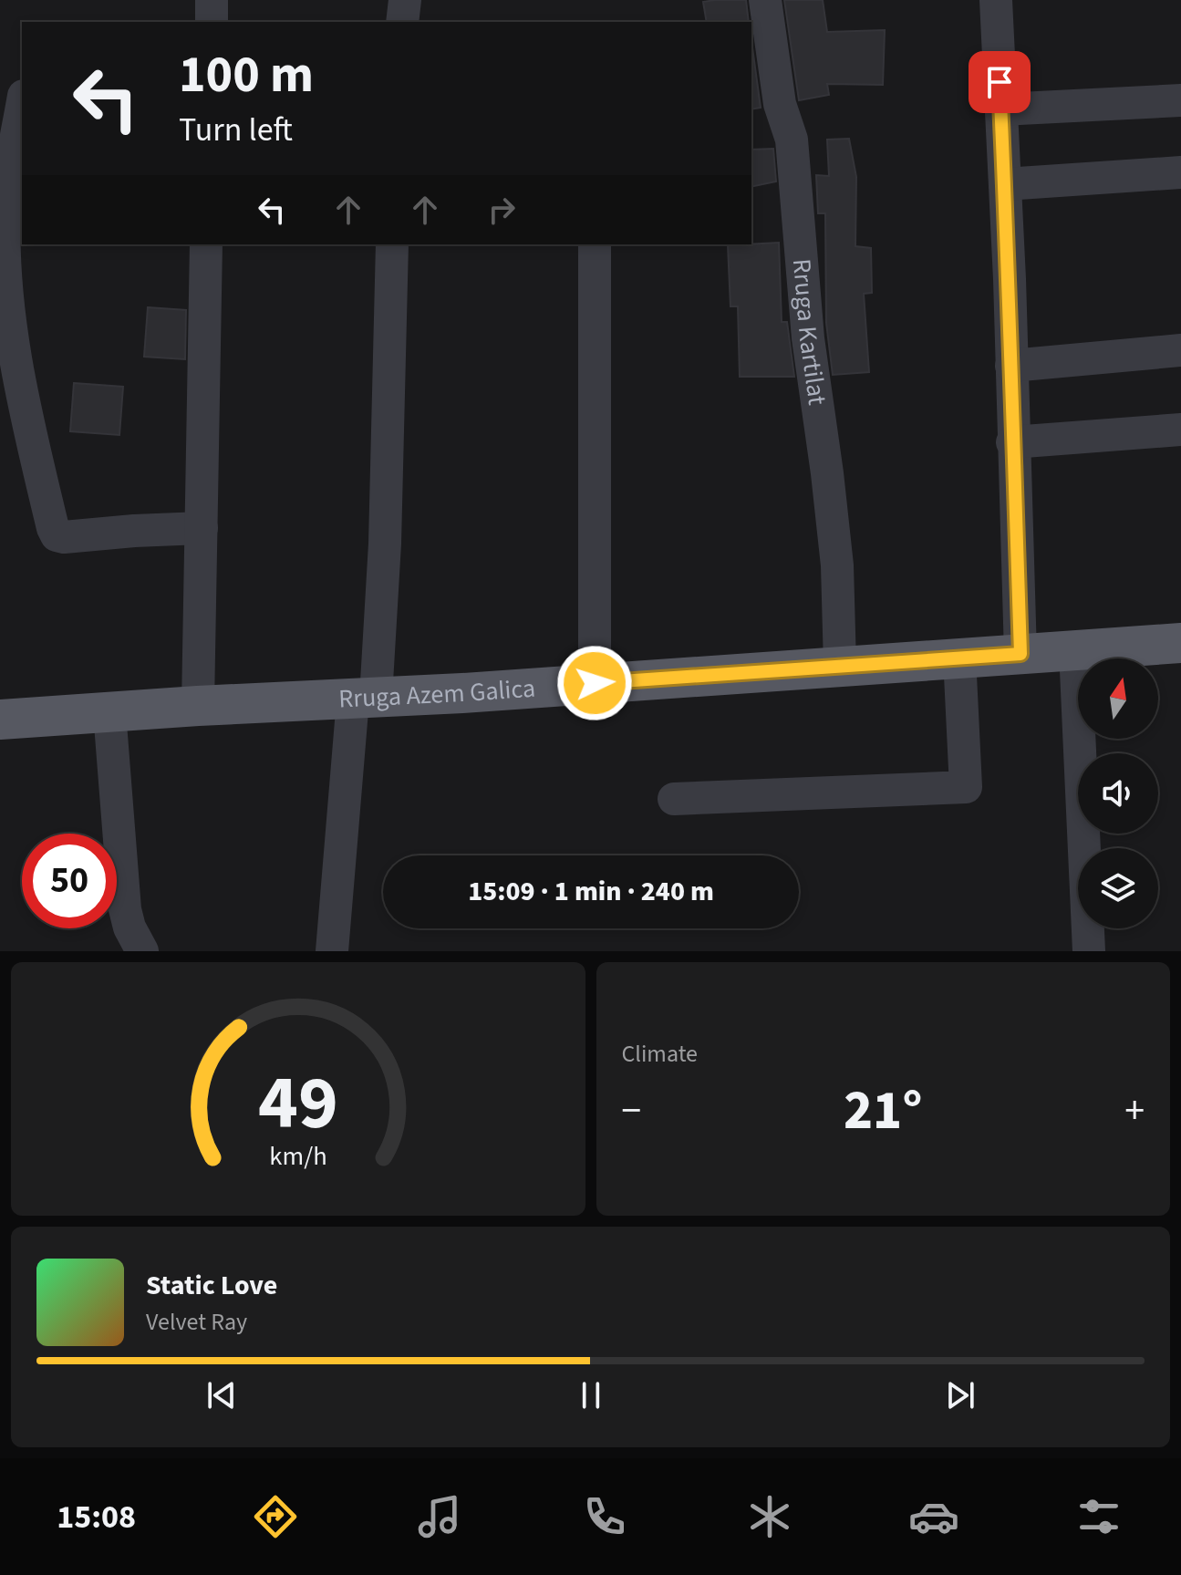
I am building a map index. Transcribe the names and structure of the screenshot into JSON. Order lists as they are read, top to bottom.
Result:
{
  "streets": {
    "main road": ["Rruga Azem Galica"],
    "street": ["Rruga Kartilat"]
  },
  "crossings": [
    ["Rruga Kartilat", "Rruga Azem Galica"]
  ],
  "north": "top",
  "page": {
    "turn": ["100 m", "Turn left"],
    "limit": "50",
    "trip": "15:09 · 1 min · 240 m",
    "tile": "Climate",
    "heat": ["−", "21°", "+"],
    "song": ["Static Love", "Velvet Ray"],
    "tabs": "15:08",
    "gauge": ["49", "km/h"]
  }
}
